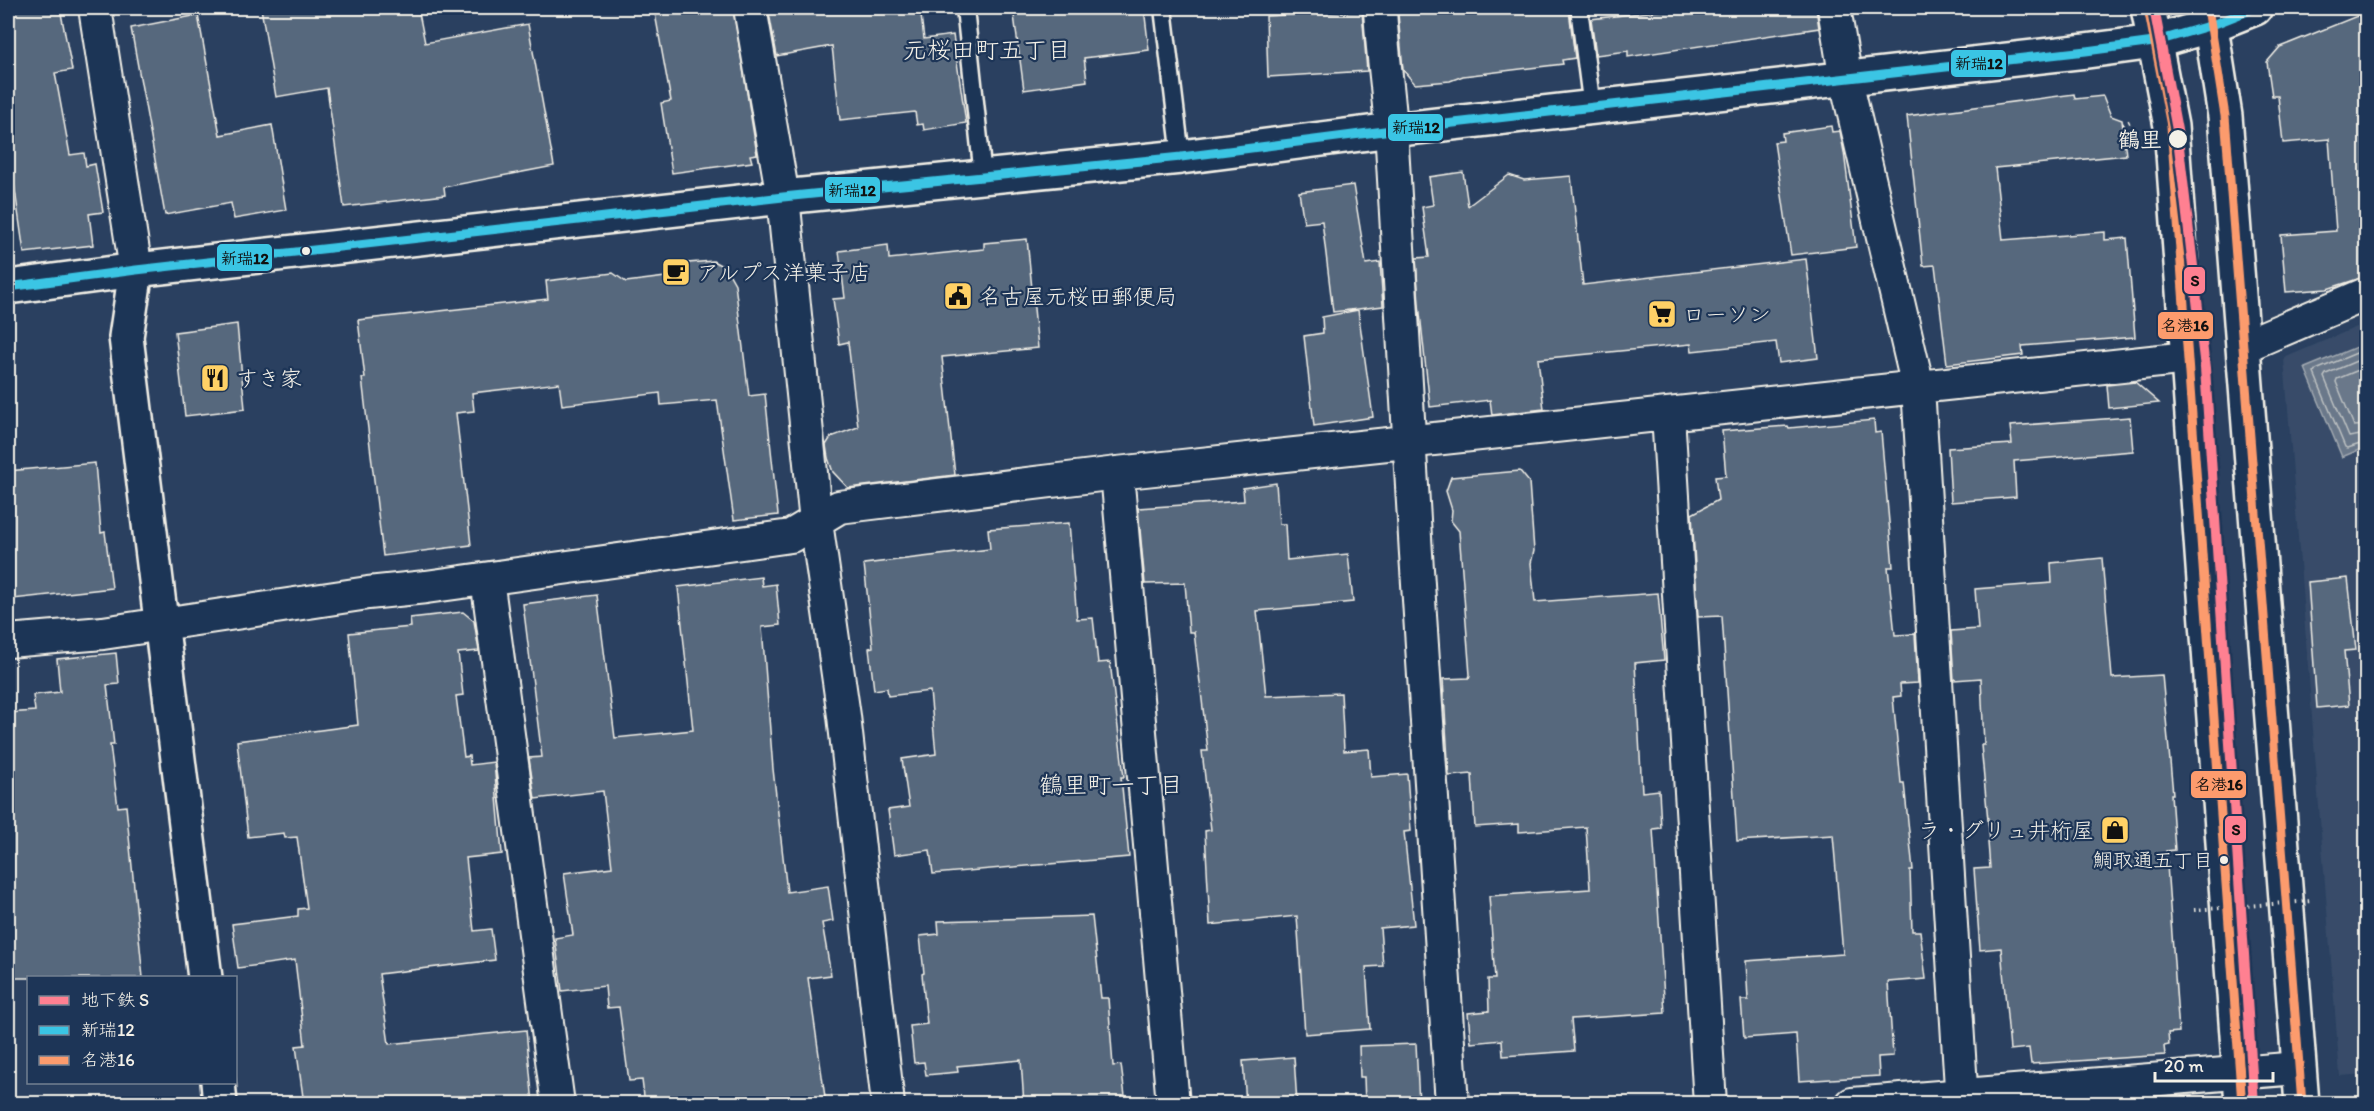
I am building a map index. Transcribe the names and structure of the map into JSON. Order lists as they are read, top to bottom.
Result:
{
  "districts": ["元桜田町五丁目", "鶴里町一丁目"],
  "places": {
    "other": ["鶴里", "鯛取通五丁目"],
    "cafe": ["アルプス洋菓子店"],
    "public building": ["名古屋元桜田郵便局"],
    "supermarket": ["ローソン"],
    "restaurant": ["すき家"],
    "shop": ["ラ・グリュ井桁屋"]
  },
  "lines": ["metro line S", "transit line 新瑞12", "transit line 名港16"],
  "legend": ["地下鉄 S", "新瑞12", "名港16"],
  "scale_bar": "20 m"
}
